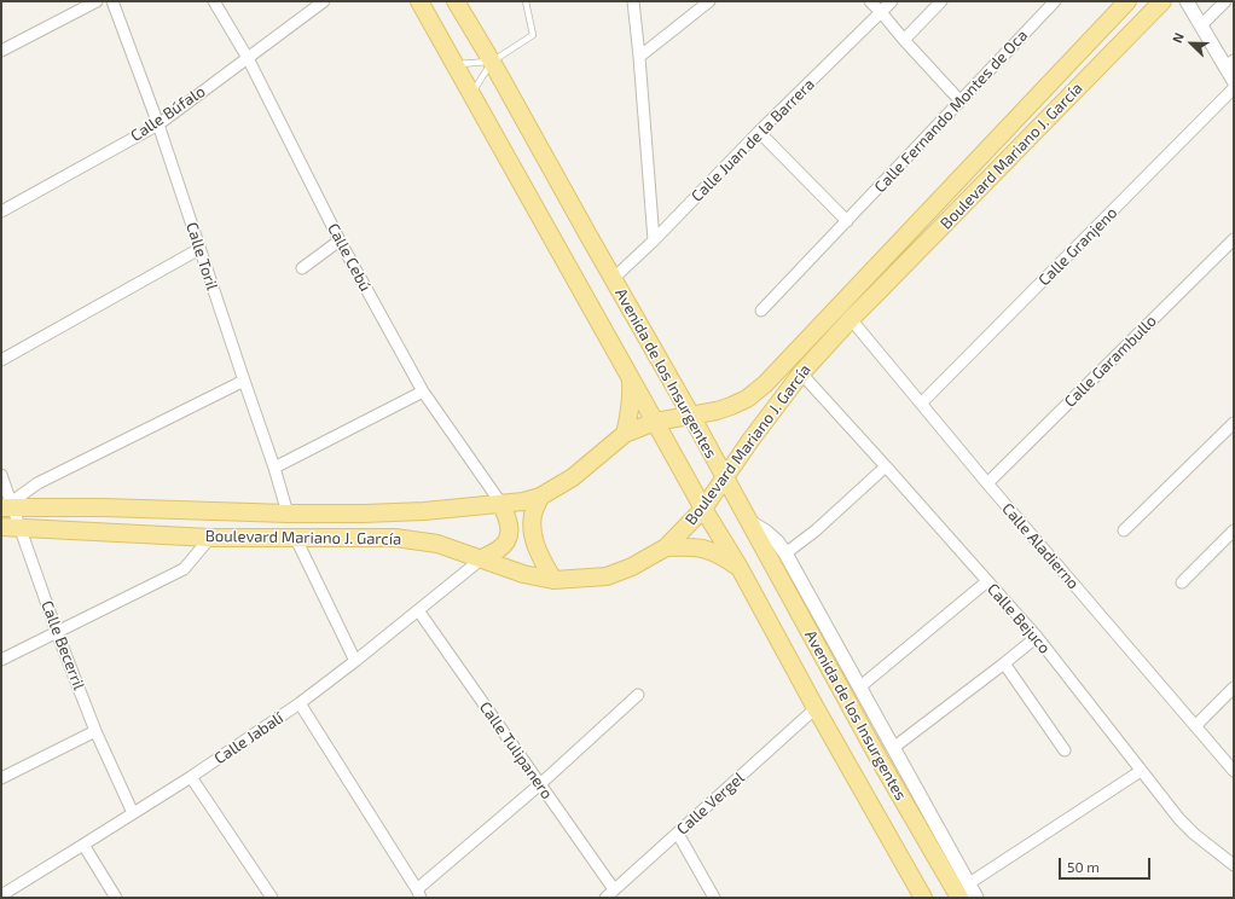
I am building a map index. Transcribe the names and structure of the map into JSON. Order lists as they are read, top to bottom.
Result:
{
  "streets": {
    "main road": ["Boulevard Mariano J. García", "Avenida de los Insurgentes"],
    "street": [
      "Calle Fernando Montes de Oca",
      "Calle Búfalo",
      "Calle Juan de la Barrera",
      "Calle Granjeno",
      "Calle Toril",
      "Calle Cebú",
      "Calle Garambullo",
      "Calle Aladierno",
      "Calle Bejuco",
      "Calle Becerril",
      "Calle Jabalí",
      "Calle Tulipanero",
      "Calle Vergel"
    ]
  },
  "crossings": [
    ["Calle Búfalo", "Calle Toril"],
    ["Calle Búfalo", "Calle Cebú"],
    ["Calle Juan de la Barrera", "Avenida de los Insurgentes"],
    ["Boulevard Mariano J. García", "Calle Toril"],
    ["Boulevard Mariano J. García", "Calle Cebú"],
    ["Boulevard Mariano J. García", "Avenida de los Insurgentes"],
    ["Boulevard Mariano J. García", "Calle Aladierno"],
    ["Boulevard Mariano J. García", "Calle Bejuco"],
    ["Boulevard Mariano J. García", "Calle Becerril"],
    ["Boulevard Mariano J. García", "Calle Jabalí"],
    ["Calle Granjeno", "Calle Aladierno"],
    ["Calle Garambullo", "Calle Aladierno"],
    ["Avenida de los Insurgentes", "Calle Vergel"],
    ["Calle Becerril", "Calle Jabalí"],
    ["Calle Jabalí", "Calle Tulipanero"],
    ["Calle Tulipanero", "Calle Vergel"]
  ],
  "scale_bar": "50 m",
  "north": "top left"
}
